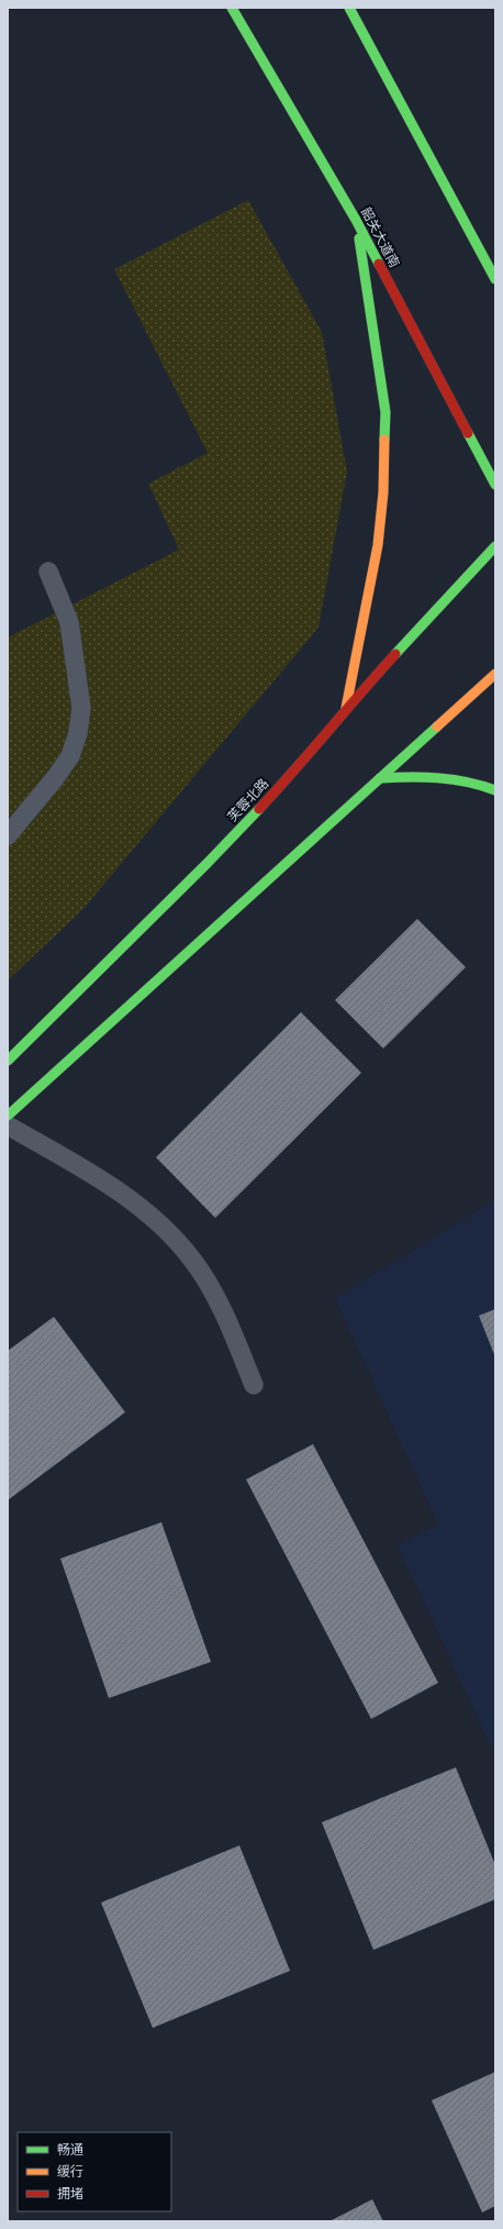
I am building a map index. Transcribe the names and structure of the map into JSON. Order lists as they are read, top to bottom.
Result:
{
  "streets": {
    "main road": ["韶关大道南", "芙蓉北路"]
  },
  "legend": ["畅通", "缓行", "拥堵"]
}
